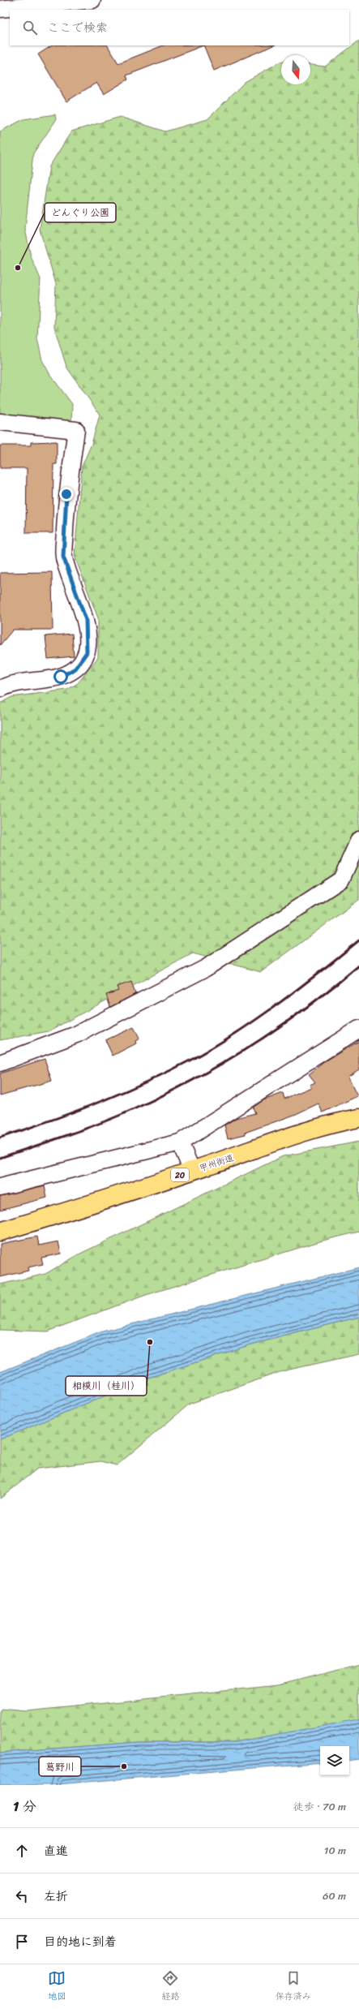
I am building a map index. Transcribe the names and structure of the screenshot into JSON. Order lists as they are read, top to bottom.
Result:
{
  "streets": {
    "highway": ["甲州街道", "20"]
  },
  "places": ["どんぐり公園", "相模川（桂川）", "葛野川"],
  "north": "bottom",
  "page": {
    "search": "ここで検索",
    "heading": ["1 分", "徒歩 · 70 m"],
    "list": [
      ["直進", "10 m"],
      ["左折", "60 m"],
      "目的地に到着"
    ],
    "nav": ["地図", "経路", "保存済み"]
  }
}
